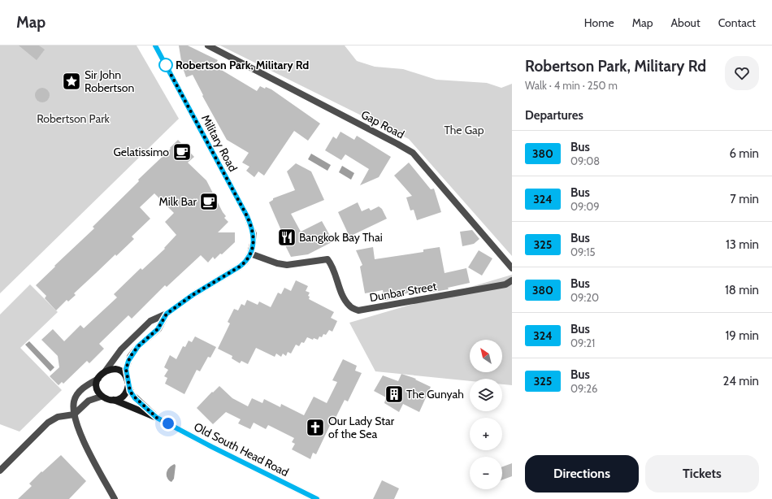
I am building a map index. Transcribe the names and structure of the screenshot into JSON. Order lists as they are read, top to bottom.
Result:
{
  "streets": {
    "main road": ["Old South Head Road"],
    "street": ["Gap Road", "Military Road", "Dunbar Street"]
  },
  "crossings": [
    ["Military Road", "Dunbar Street"]
  ],
  "parks": ["Robertson Park", "The Gap"],
  "places": {
    "other": ["Robertson Park, Military Rd"],
    "place": ["Sir John Robertson"],
    "cafe": ["Gelatissimo", "Milk Bar"],
    "restaurant": ["Bangkok Bay Thai"],
    "building": ["The Gunyah"],
    "church": ["Our Lady Star of the Sea"]
  },
  "lines": ["bus line 380"],
  "north": "top left",
  "page": {
    "header": "Map",
    "nav": [
      "Home",
      "Map",
      "About",
      "Contact"
    ],
    "heading": [
      ["Robertson Park, Military Rd", "Walk · 4 min · 250 m"],
      "Departures"
    ],
    "list": [
      {
        "mark": "380",
        "name": "Bus",
        "note": "09:08",
        "value": "6 min"
      },
      {
        "mark": "324",
        "name": "Bus",
        "note": "09:09",
        "value": "7 min"
      },
      {
        "mark": "325",
        "name": "Bus",
        "note": "09:15",
        "value": "13 min"
      },
      {
        "mark": "380",
        "name": "Bus",
        "note": "09:20",
        "value": "18 min"
      },
      {
        "mark": "324",
        "name": "Bus",
        "note": "09:21",
        "value": "19 min"
      },
      {
        "mark": "325",
        "name": "Bus",
        "note": "09:26",
        "value": "24 min"
      }
    ],
    "map_buttons": ["+", "−"],
    "buttons": ["Directions", "Tickets"]
  }
}
